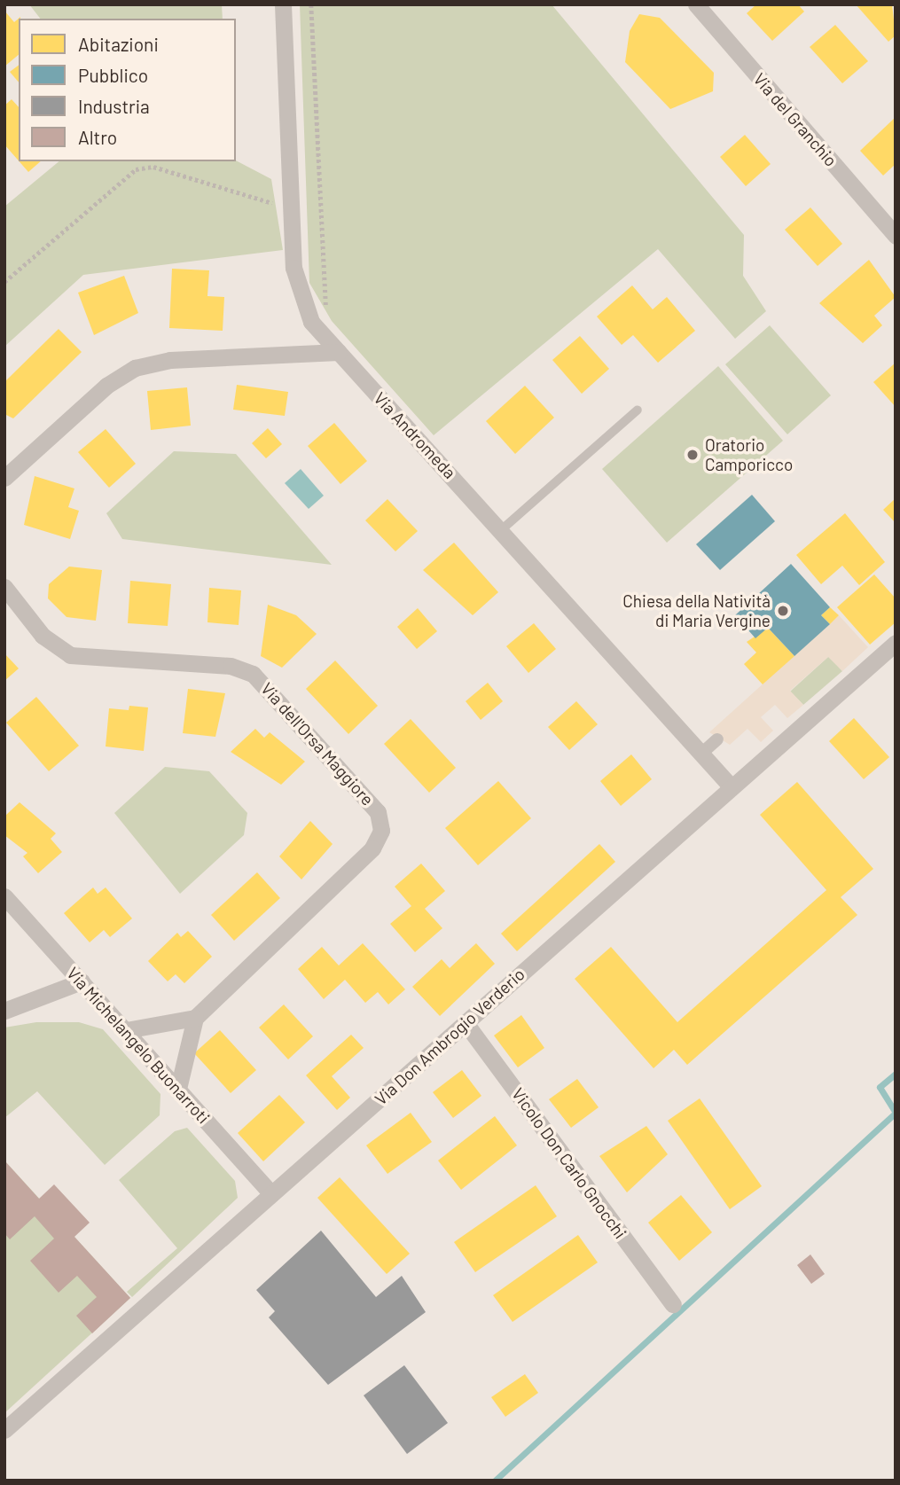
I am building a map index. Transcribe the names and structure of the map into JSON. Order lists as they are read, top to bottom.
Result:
{
  "streets": {
    "street": [
      "Via del Granchio",
      "Via Andromeda",
      "Via dell'Orsa Maggiore",
      "Via Don Ambrogio Verderio",
      "Via Michelangelo Buonarroti",
      "Vicolo Don Carlo Gnocchi"
    ]
  },
  "crossings": [
    ["Via Andromeda", "Via Don Ambrogio Verderio"],
    ["Via Don Ambrogio Verderio", "Via Michelangelo Buonarroti"],
    ["Via Don Ambrogio Verderio", "Vicolo Don Carlo Gnocchi"]
  ],
  "places": ["Oratorio Camporicco", "Chiesa della Natività di Maria Vergine"],
  "legend": [
    "Abitazioni",
    "Pubblico",
    "Industria",
    "Altro"
  ]
}
